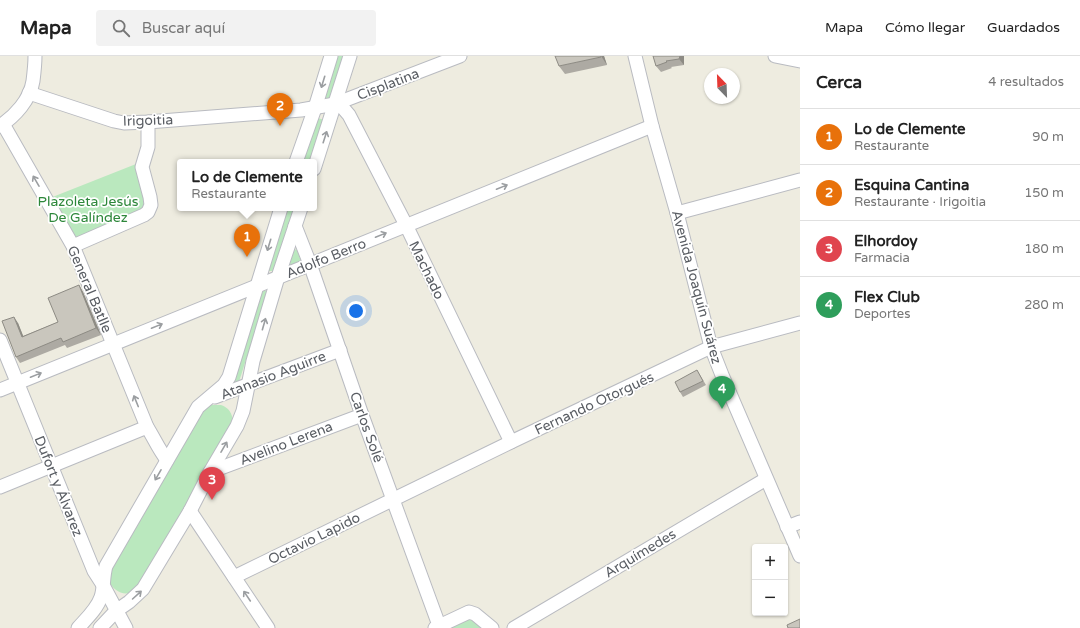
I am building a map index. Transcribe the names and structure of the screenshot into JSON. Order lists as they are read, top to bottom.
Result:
{
  "streets": {
    "street": [
      "Cisplatina",
      "Irigoitia",
      "Adolfo Berro",
      "Machado",
      "Avenida Joaquín Suárez",
      "General Batlle",
      "Atanasio Aguirre",
      "Fernando Otorgués",
      "Carlos Solé",
      "Avelino Lerena",
      "Dufort y Álvarez",
      "Octavio Lapido",
      "Arquímedes"
    ]
  },
  "crossings": [
    ["Cisplatina", "Irigoitia"],
    ["Cisplatina", "Machado"],
    ["Adolfo Berro", "Machado"],
    ["Adolfo Berro", "Avenida Joaquín Suárez"],
    ["Adolfo Berro", "General Batlle"],
    ["Adolfo Berro", "Carlos Solé"],
    ["Adolfo Berro", "Dufort y Álvarez"],
    ["Machado", "Fernando Otorgués"],
    ["Avenida Joaquín Suárez", "Fernando Otorgués"],
    ["Avenida Joaquín Suárez", "Arquímedes"],
    ["Atanasio Aguirre", "Carlos Solé"],
    ["Fernando Otorgués", "Carlos Solé"],
    ["Fernando Otorgués", "Octavio Lapido"],
    ["Carlos Solé", "Avelino Lerena"],
    ["Carlos Solé", "Octavio Lapido"]
  ],
  "one_way": ["Adolfo Berro", "General Batlle"],
  "parks": ["Plazoleta Jesús De Galíndez"],
  "north": "top left",
  "page": {
    "header": "Mapa",
    "search": "Buscar aquí",
    "nav": ["Mapa", "Cómo llegar", "Guardados"],
    "heading": ["Cerca", "4 resultados"],
    "pins": [
      "2",
      "1",
      "4",
      "3"
    ],
    "list": [
      {
        "mark": "1",
        "name": "Lo de Clemente",
        "note": "Restaurante",
        "value": "90 m"
      },
      {
        "mark": "2",
        "name": "Esquina Cantina",
        "note": "Restaurante · Irigoitia",
        "value": "150 m"
      },
      {
        "mark": "3",
        "name": "Elhordoy",
        "note": "Farmacia",
        "value": "180 m"
      },
      {
        "mark": "4",
        "name": "Flex Club",
        "note": "Deportes",
        "value": "280 m"
      }
    ],
    "popup": ["Lo de Clemente", "Restaurante"],
    "map_buttons": ["+", "−"]
  }
}
